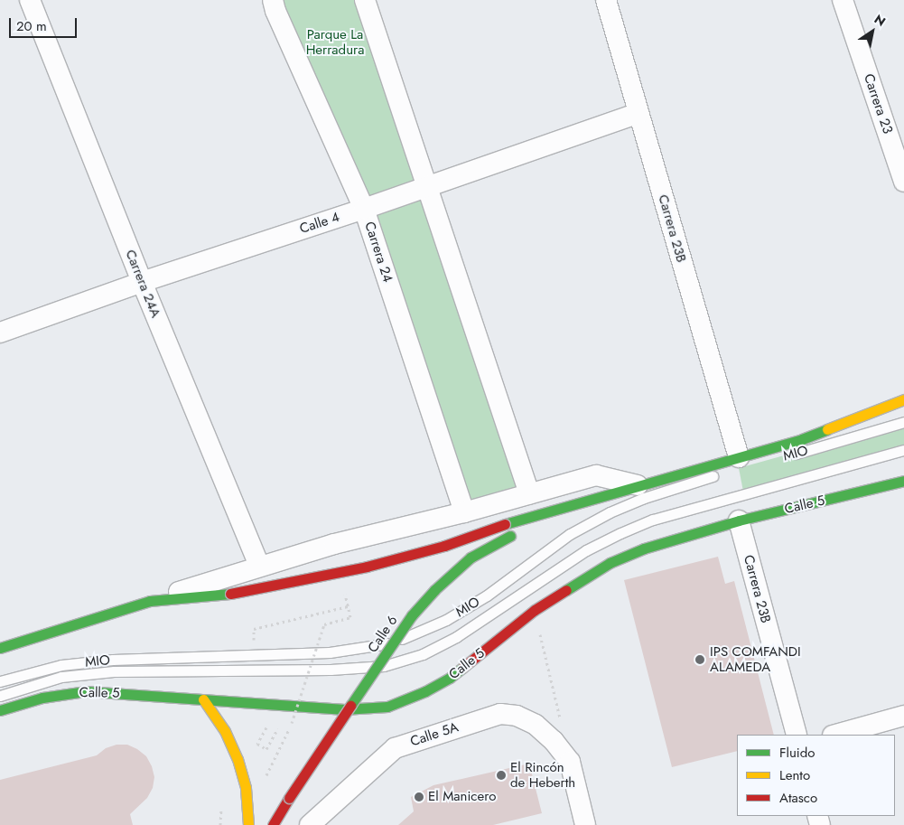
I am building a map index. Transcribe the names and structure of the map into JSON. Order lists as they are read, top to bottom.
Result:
{
  "streets": {
    "main road": ["Calle 5", "Calle 6"],
    "street": [
      "Carrera 23",
      "Calle 4",
      "Carrera 23B",
      "Carrera 24",
      "Carrera 24A",
      "Calle 5A"
    ],
    "lane": ["MIO"]
  },
  "crossings": [
    ["Calle 4", "Carrera 23B"],
    ["Calle 4", "Carrera 24"],
    ["Calle 4", "Carrera 24A"],
    ["Carrera 23B", "Calle 5"]
  ],
  "parks": ["Parque La Herradura"],
  "places": ["IPS COMFANDI ALAMEDA", "El Rincón de Heberth", "El Manicero"],
  "legend": ["Fluido", "Lento", "Atasco"],
  "scale_bar": "20 m",
  "north": "top right"
}
